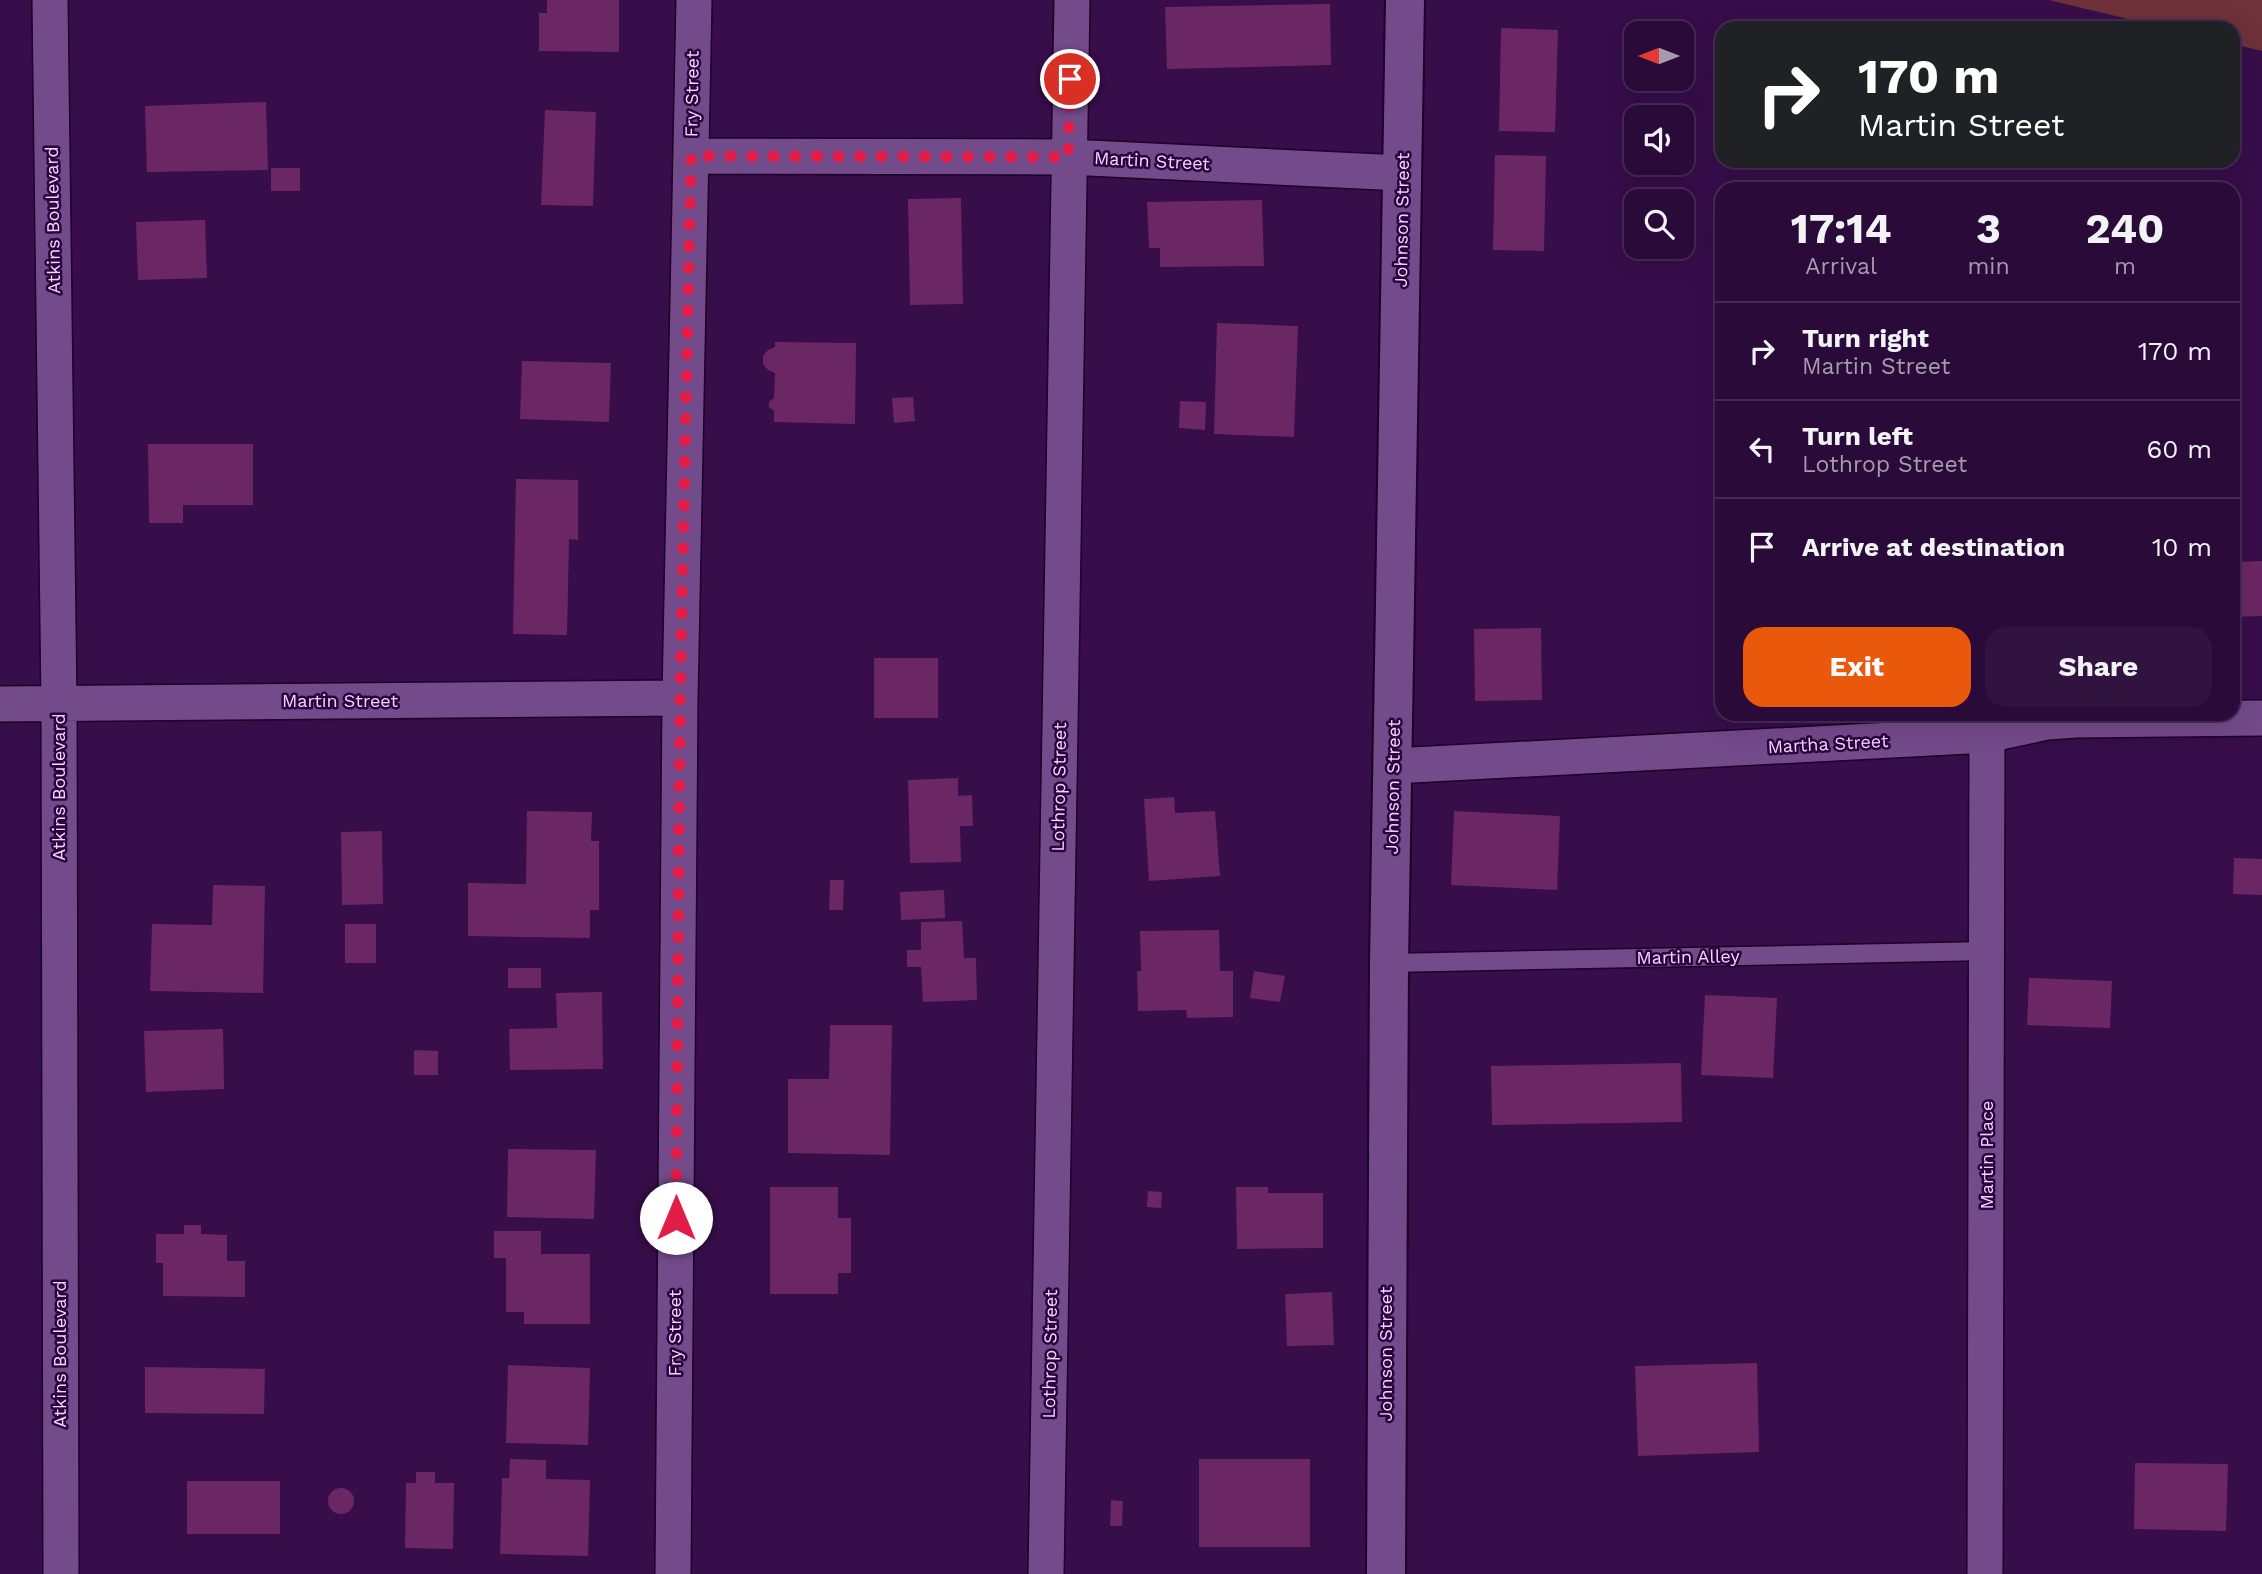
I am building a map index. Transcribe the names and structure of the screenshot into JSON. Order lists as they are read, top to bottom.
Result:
{
  "streets": {
    "street": [
      "Fry Street",
      "Martin Street",
      "Atkins Boulevard",
      "Johnson Street",
      "Martha Street",
      "Lothrop Street",
      "Martin Place"
    ],
    "lane": ["Martin Alley"]
  },
  "crossings": [
    ["Fry Street", "Martin Street"],
    ["Martin Street", "Atkins Boulevard"],
    ["Martin Street", "Johnson Street"],
    ["Martin Street", "Lothrop Street"],
    ["Johnson Street", "Martha Street"],
    ["Johnson Street", "Martin Alley"],
    ["Martha Street", "Martin Place"],
    ["Martin Alley", "Martin Place"]
  ],
  "north": "left",
  "page": {
    "turn": ["170 m", "Martin Street"],
    "eta": [
      "17:14",
      "Arrival",
      "3",
      "min",
      "240",
      "m"
    ],
    "list": [
      {
        "name": "Turn right",
        "note": "Martin Street",
        "value": "170 m"
      },
      {
        "name": "Turn left",
        "note": "Lothrop Street",
        "value": "60 m"
      },
      {
        "name": "Arrive at destination",
        "value": "10 m"
      }
    ],
    "buttons": ["Exit", "Share"]
  }
}
